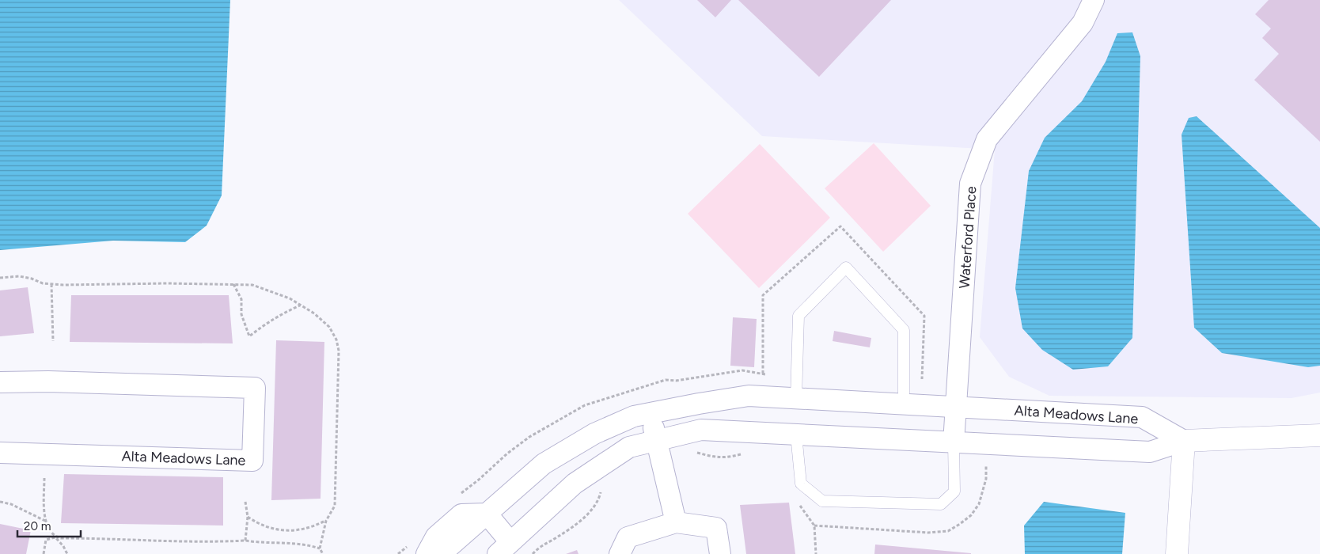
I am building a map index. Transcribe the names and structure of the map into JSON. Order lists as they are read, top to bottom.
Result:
{
  "streets": {
    "street": ["Waterford Place", "Alta Meadows Lane"]
  },
  "crossings": [
    ["Waterford Place", "Alta Meadows Lane"]
  ],
  "scale_bar": "20 m"
}
